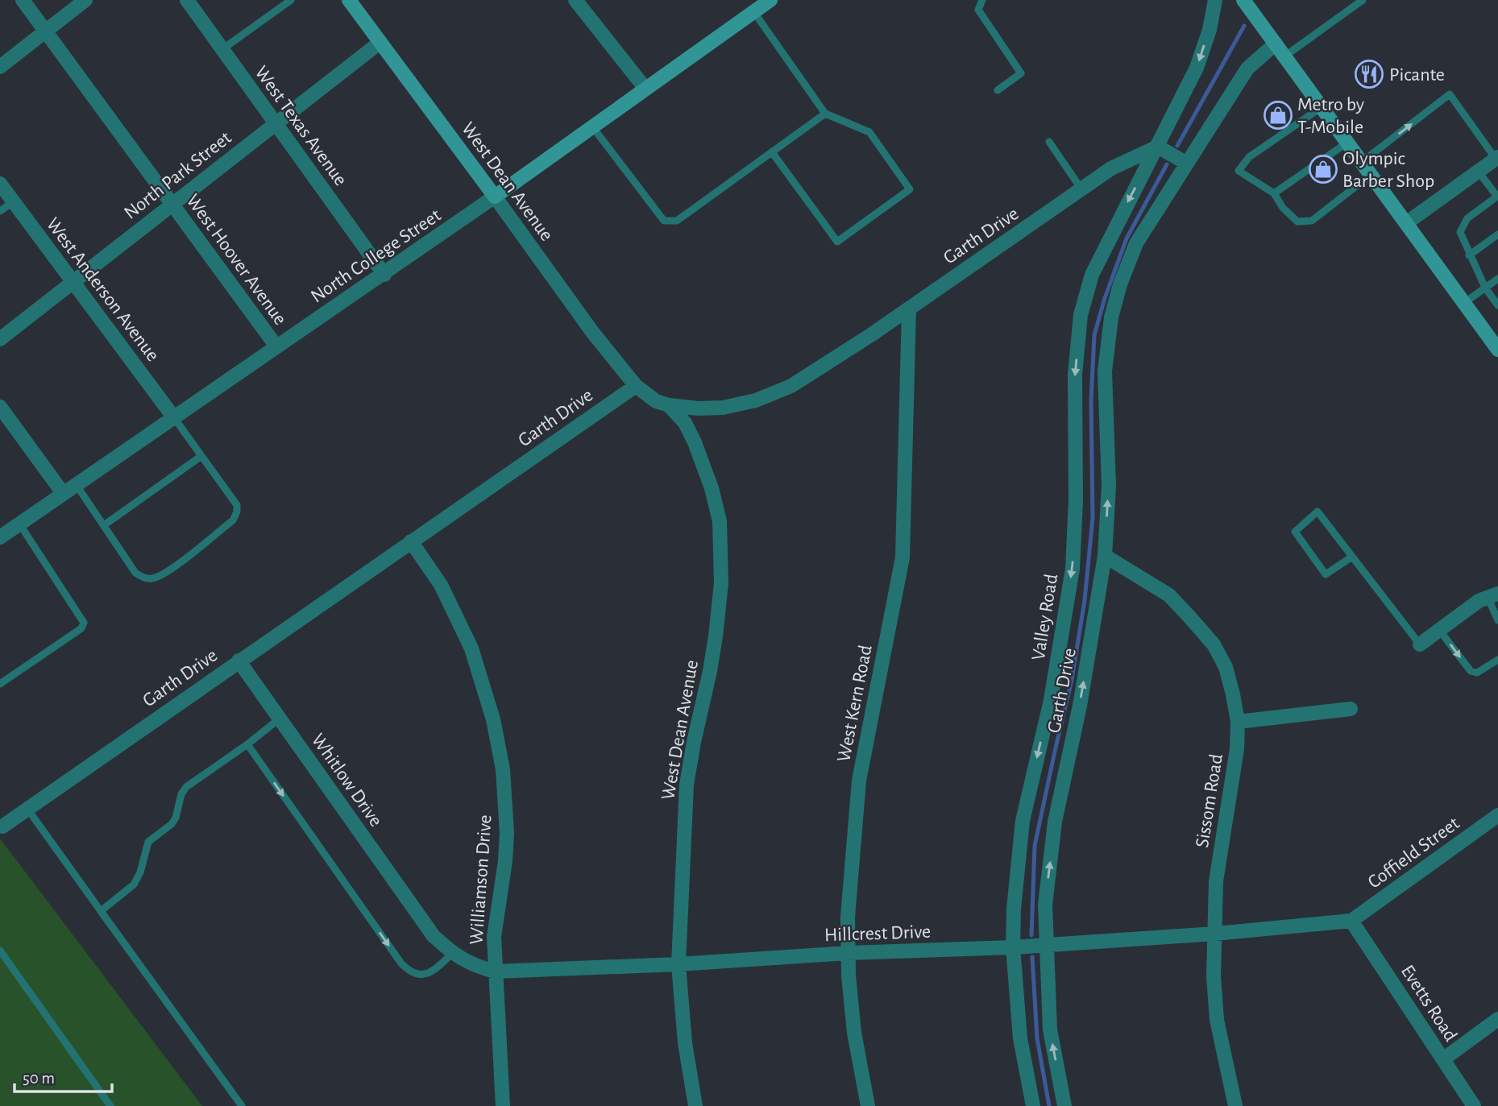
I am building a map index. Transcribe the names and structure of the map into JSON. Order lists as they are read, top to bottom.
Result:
{
  "streets": {
    "street": [
      "West Texas Avenue",
      "North Park Street",
      "West Dean Avenue",
      "Garth Drive",
      "North College Street",
      "West Hoover Avenue",
      "West Anderson Avenue",
      "Valley Road",
      "West Kern Road",
      "Whitlow Drive",
      "Sissom Road",
      "Coffield Street",
      "Williamson Drive",
      "Hillcrest Drive",
      "Evetts Road"
    ]
  },
  "crossings": [
    ["West Texas Avenue", "North Park Street"],
    ["West Texas Avenue", "North College Street"],
    ["North Park Street", "West Dean Avenue"],
    ["North Park Street", "West Hoover Avenue"],
    ["North Park Street", "West Anderson Avenue"],
    ["West Dean Avenue", "Garth Drive"],
    ["West Dean Avenue", "North College Street"],
    ["West Dean Avenue", "Hillcrest Drive"],
    ["Garth Drive", "Valley Road"],
    ["Garth Drive", "West Kern Road"],
    ["Garth Drive", "Whitlow Drive"],
    ["Garth Drive", "Sissom Road"],
    ["Garth Drive", "Williamson Drive"],
    ["Garth Drive", "Hillcrest Drive"],
    ["North College Street", "West Hoover Avenue"],
    ["North College Street", "West Anderson Avenue"],
    ["Valley Road", "Hillcrest Drive"],
    ["West Kern Road", "Hillcrest Drive"],
    ["Whitlow Drive", "Hillcrest Drive"],
    ["Sissom Road", "Hillcrest Drive"],
    ["Coffield Street", "Hillcrest Drive"],
    ["Coffield Street", "Evetts Road"],
    ["Williamson Drive", "Hillcrest Drive"],
    ["Hillcrest Drive", "Evetts Road"]
  ],
  "one_way": ["Garth Drive", "Valley Road"],
  "places": {
    "restaurant": ["Picante"],
    "shop": ["Metro by T-Mobile", "Olympic Barber Shop"]
  },
  "scale_bar": "50 m"
}
